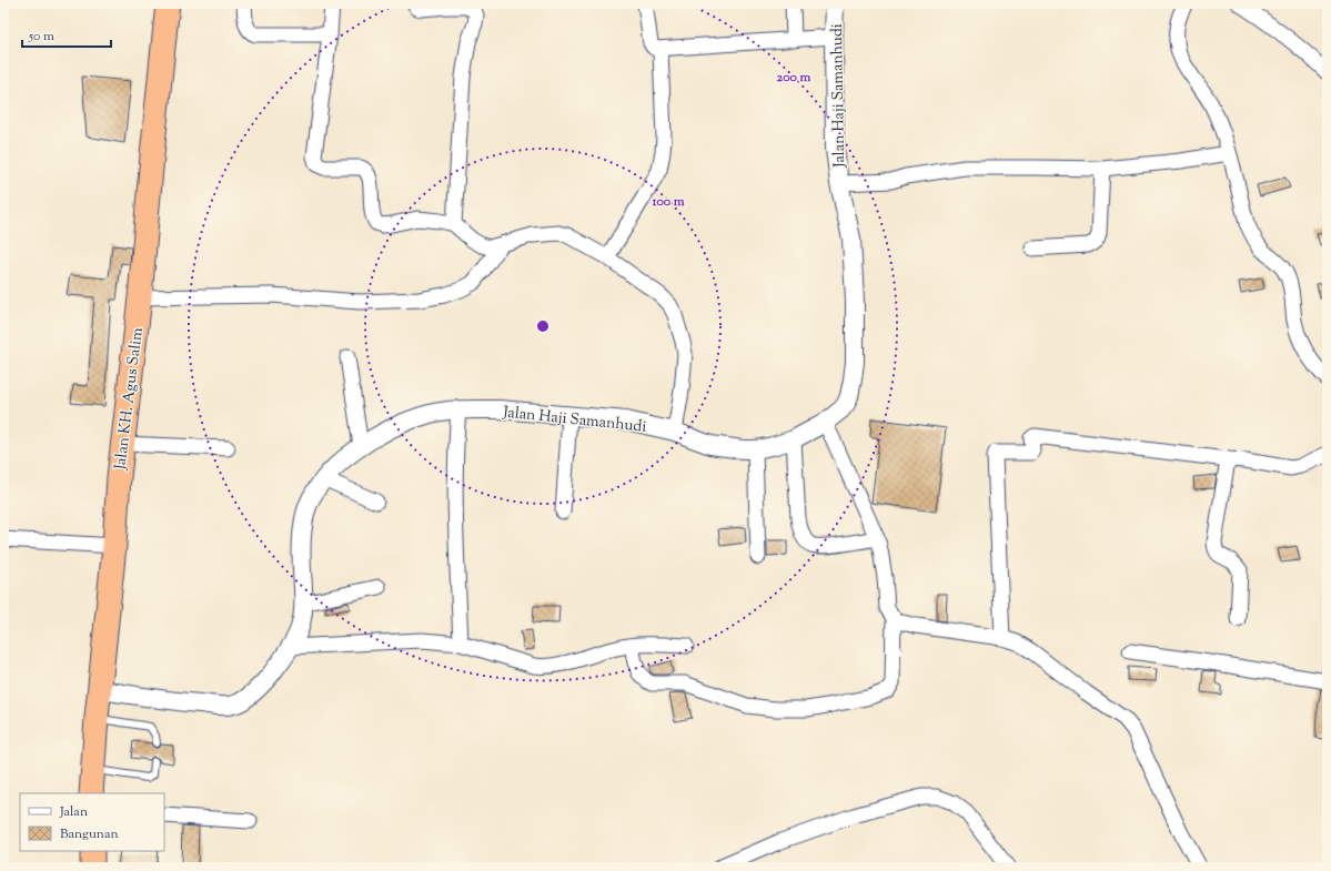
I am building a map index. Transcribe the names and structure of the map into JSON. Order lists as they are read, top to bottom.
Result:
{
  "streets": {
    "highway": ["Jalan KH. Agus Salim"],
    "street": ["Jalan Haji Samanhudi"]
  },
  "crossings": [
    ["Jalan Haji Samanhudi", "Jalan KH. Agus Salim"]
  ],
  "legend": ["Jalan", "Bangunan"],
  "scale_bar": "50 m",
  "rings": ["200 m", "100 m"]
}
